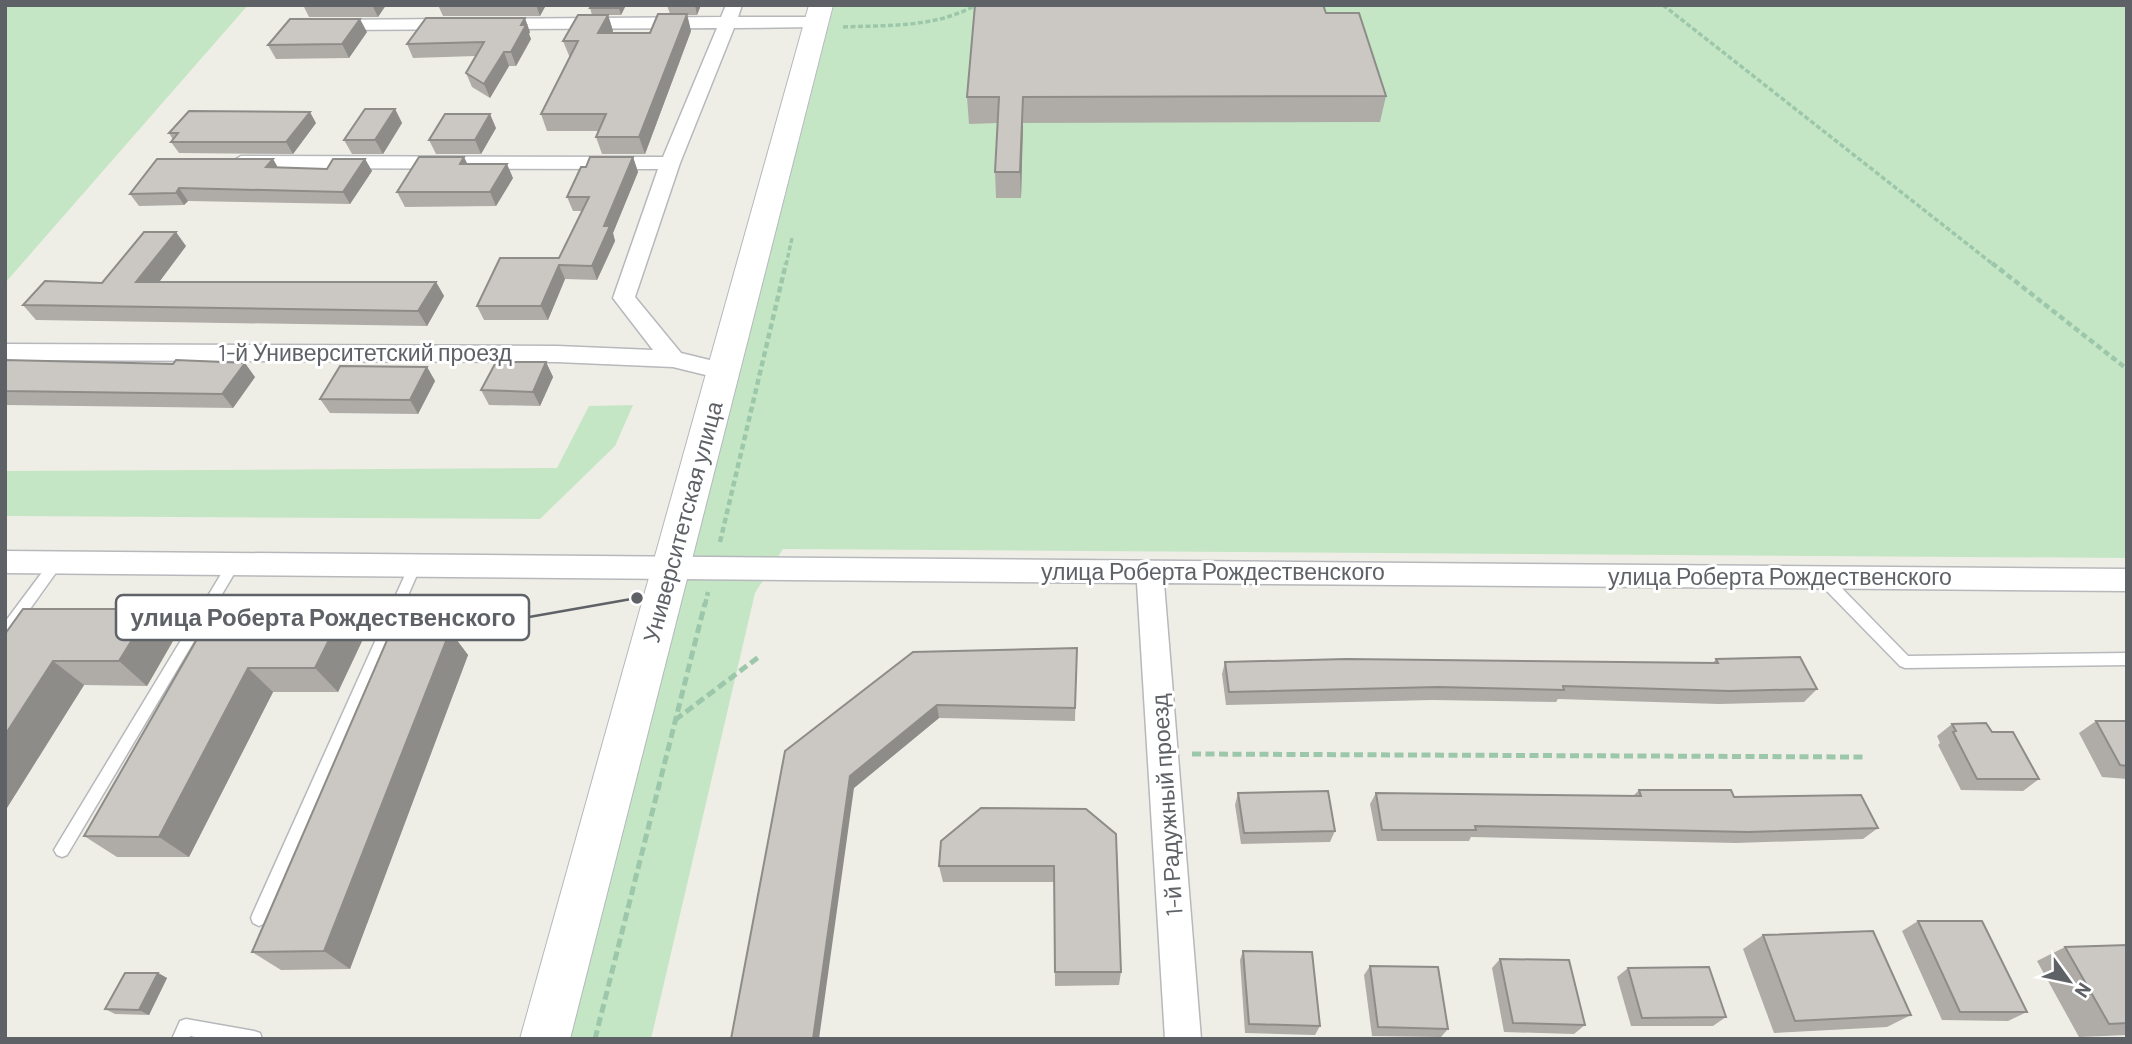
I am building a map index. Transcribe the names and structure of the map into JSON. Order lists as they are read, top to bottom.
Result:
{
  "streets": {
    "street": [
      "1-й Университетский проезд",
      "Университетская улица",
      "улица Роберта Рождественского",
      "1-й Радужный проезд"
    ]
  },
  "crossings": [
    ["1-й Университетский проезд", "Университетская улица"],
    ["Университетская улица", "улица Роберта Рождественского"],
    ["улица Роберта Рождественского", "1-й Радужный проезд"]
  ],
  "places": ["улица Роберта Рождественского"],
  "north": "bottom right"
}
